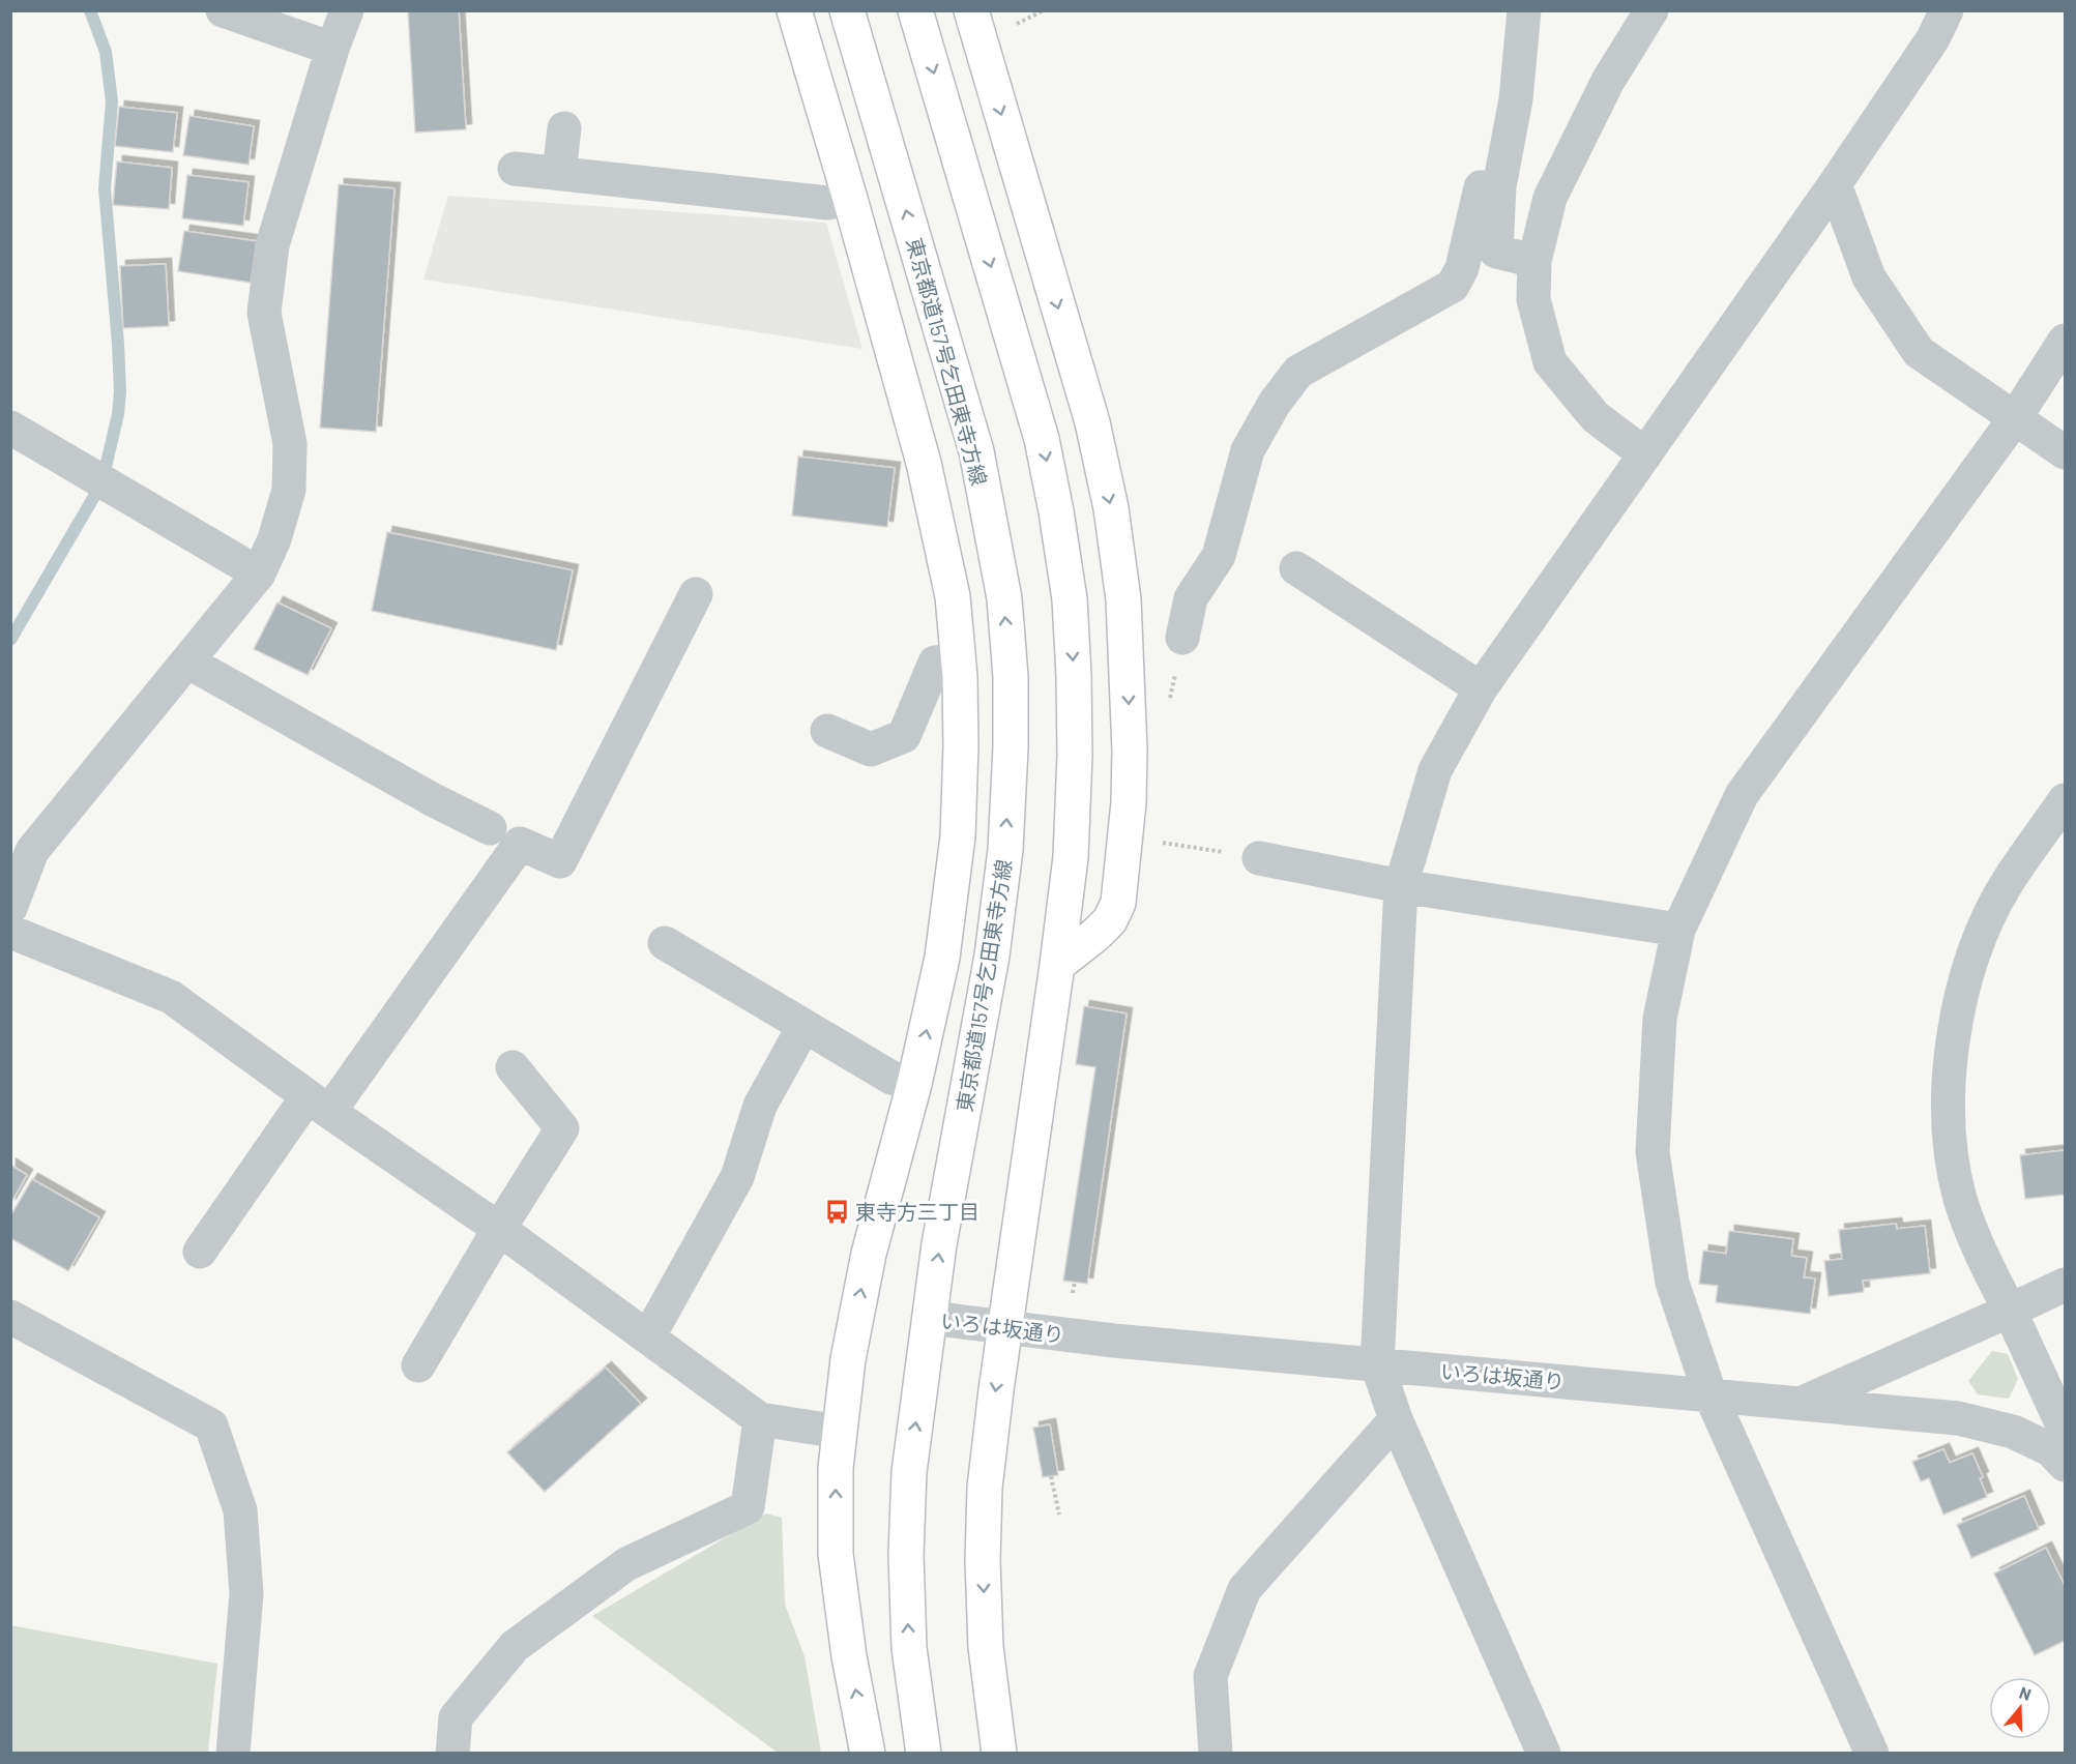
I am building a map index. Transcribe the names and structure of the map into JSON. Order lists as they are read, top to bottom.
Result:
{
  "streets": {
    "main road": ["東京都道157号乞田東寺方線"],
    "street": ["いろは坂通り"]
  },
  "crossings": [
    ["東京都道157号乞田東寺方線", "いろは坂通り"]
  ],
  "places": {
    "bus stop": ["東寺方三丁目"]
  },
  "north": "top"
}
